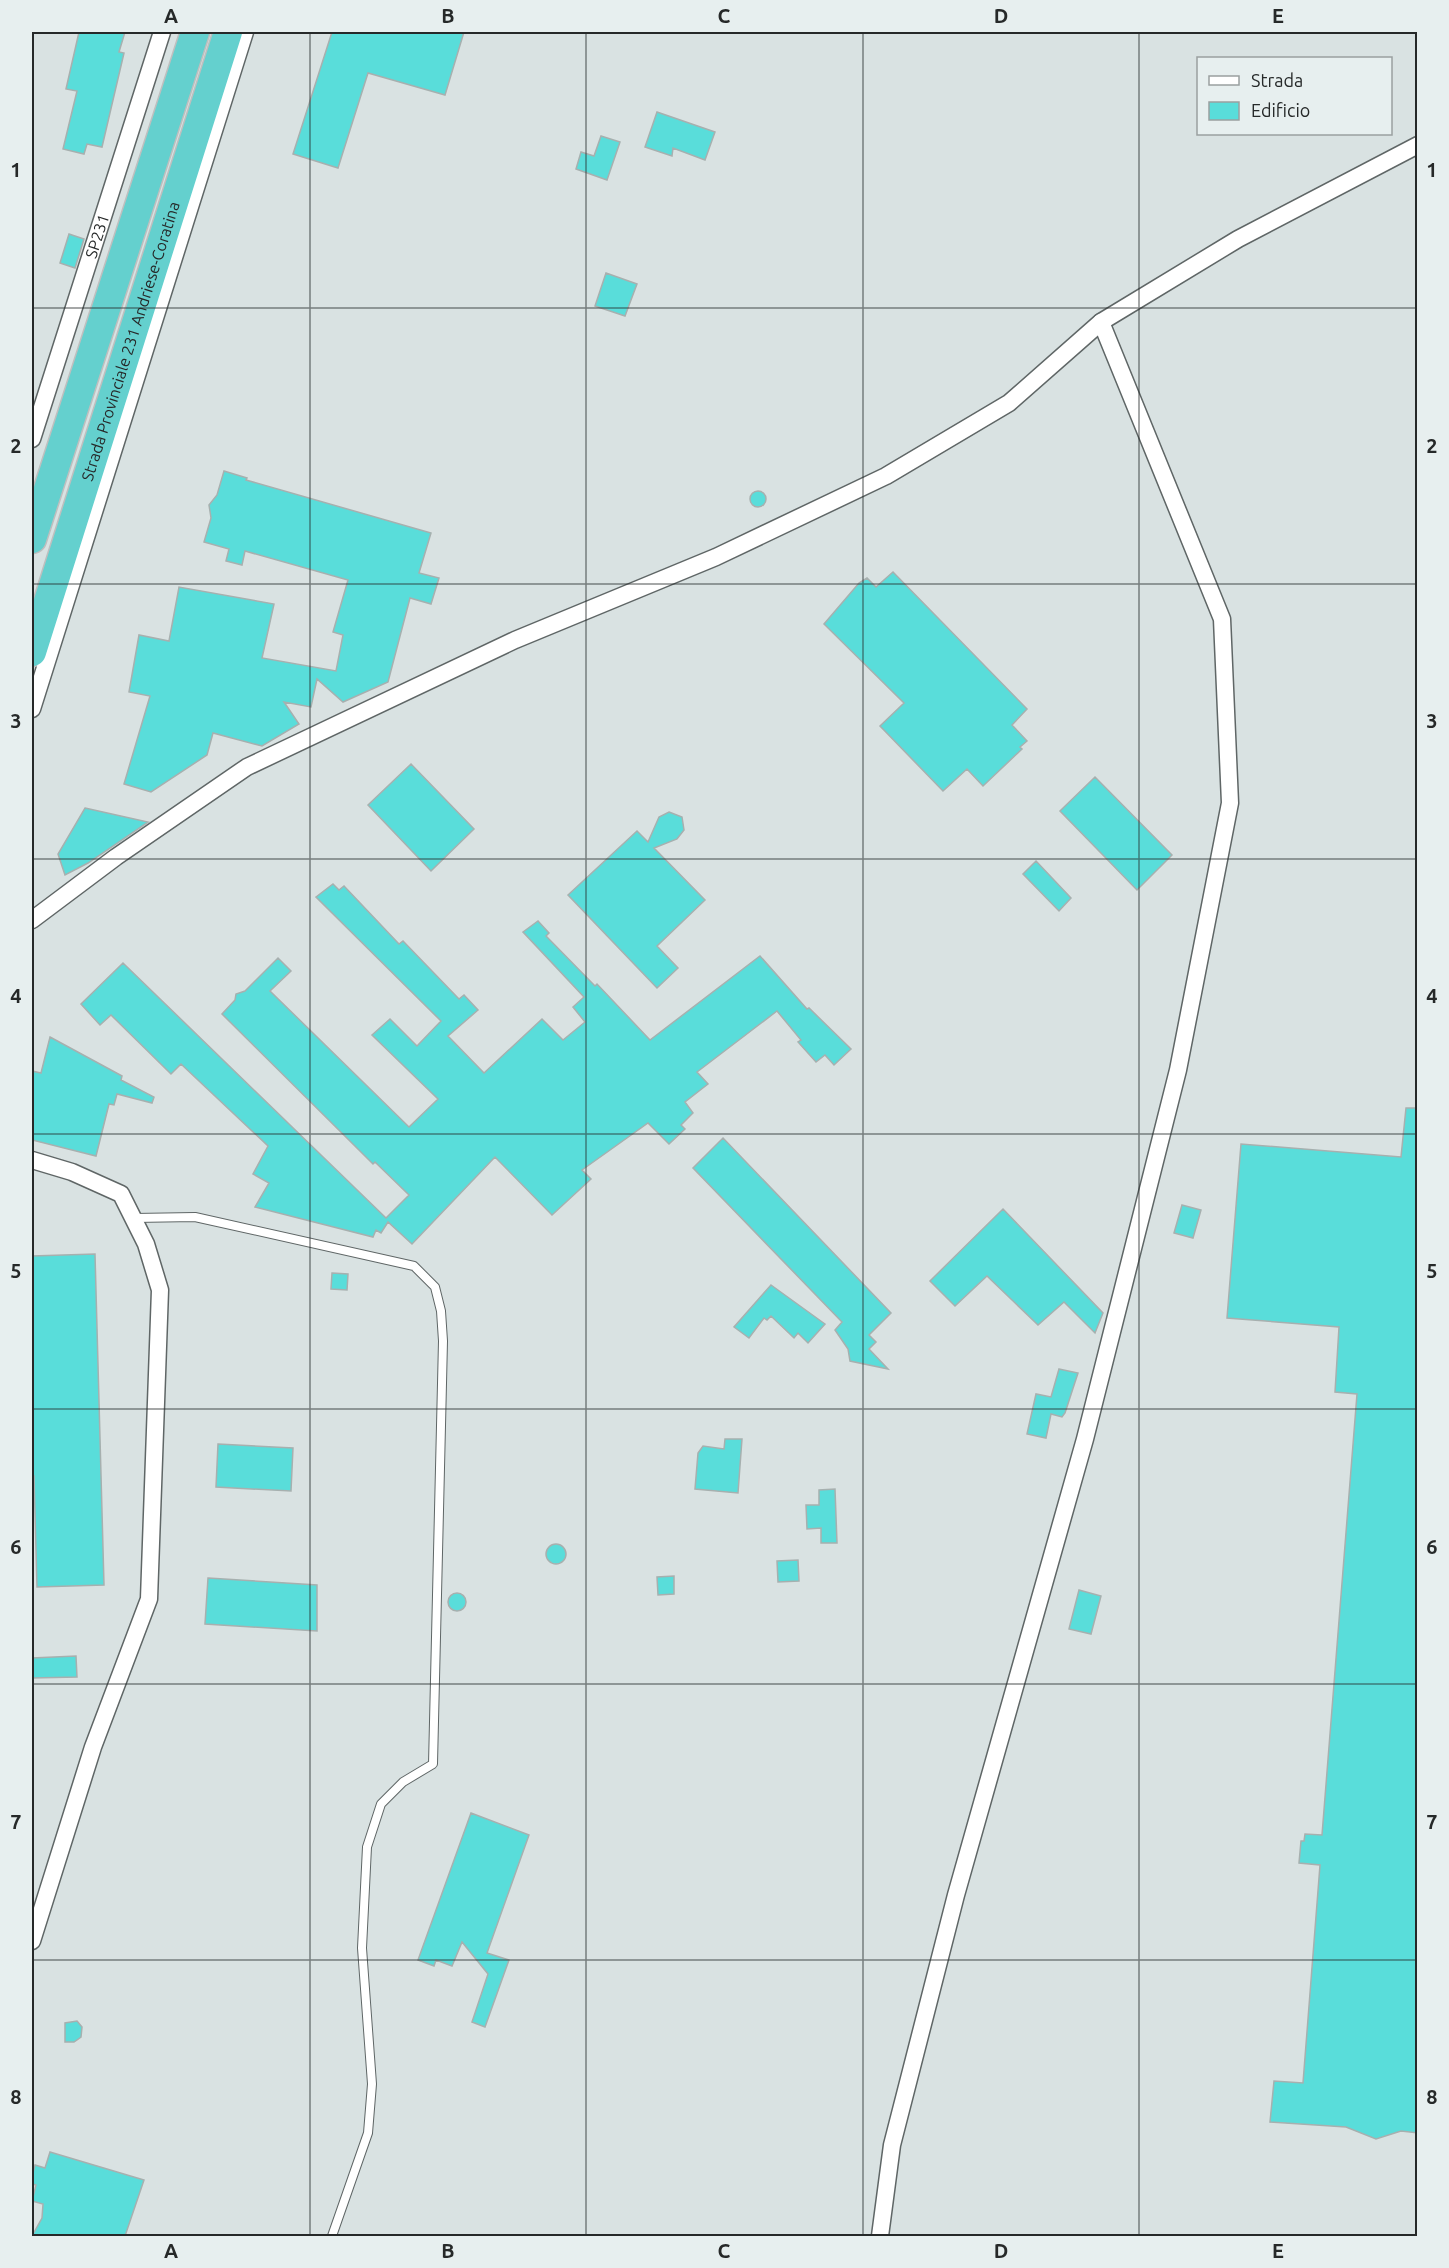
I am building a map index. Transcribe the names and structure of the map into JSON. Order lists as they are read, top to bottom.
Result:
{
  "streets": {
    "highway": ["SP231", "Strada Provinciale 231 Andriese-Coratina"]
  },
  "legend": ["Strada", "Edificio"],
  "grid": {
    "columns": [
      "A",
      "B",
      "C",
      "D",
      "E"
    ],
    "rows": [
      "1",
      "2",
      "3",
      "4",
      "5",
      "6",
      "7",
      "8"
    ]
  }
}
